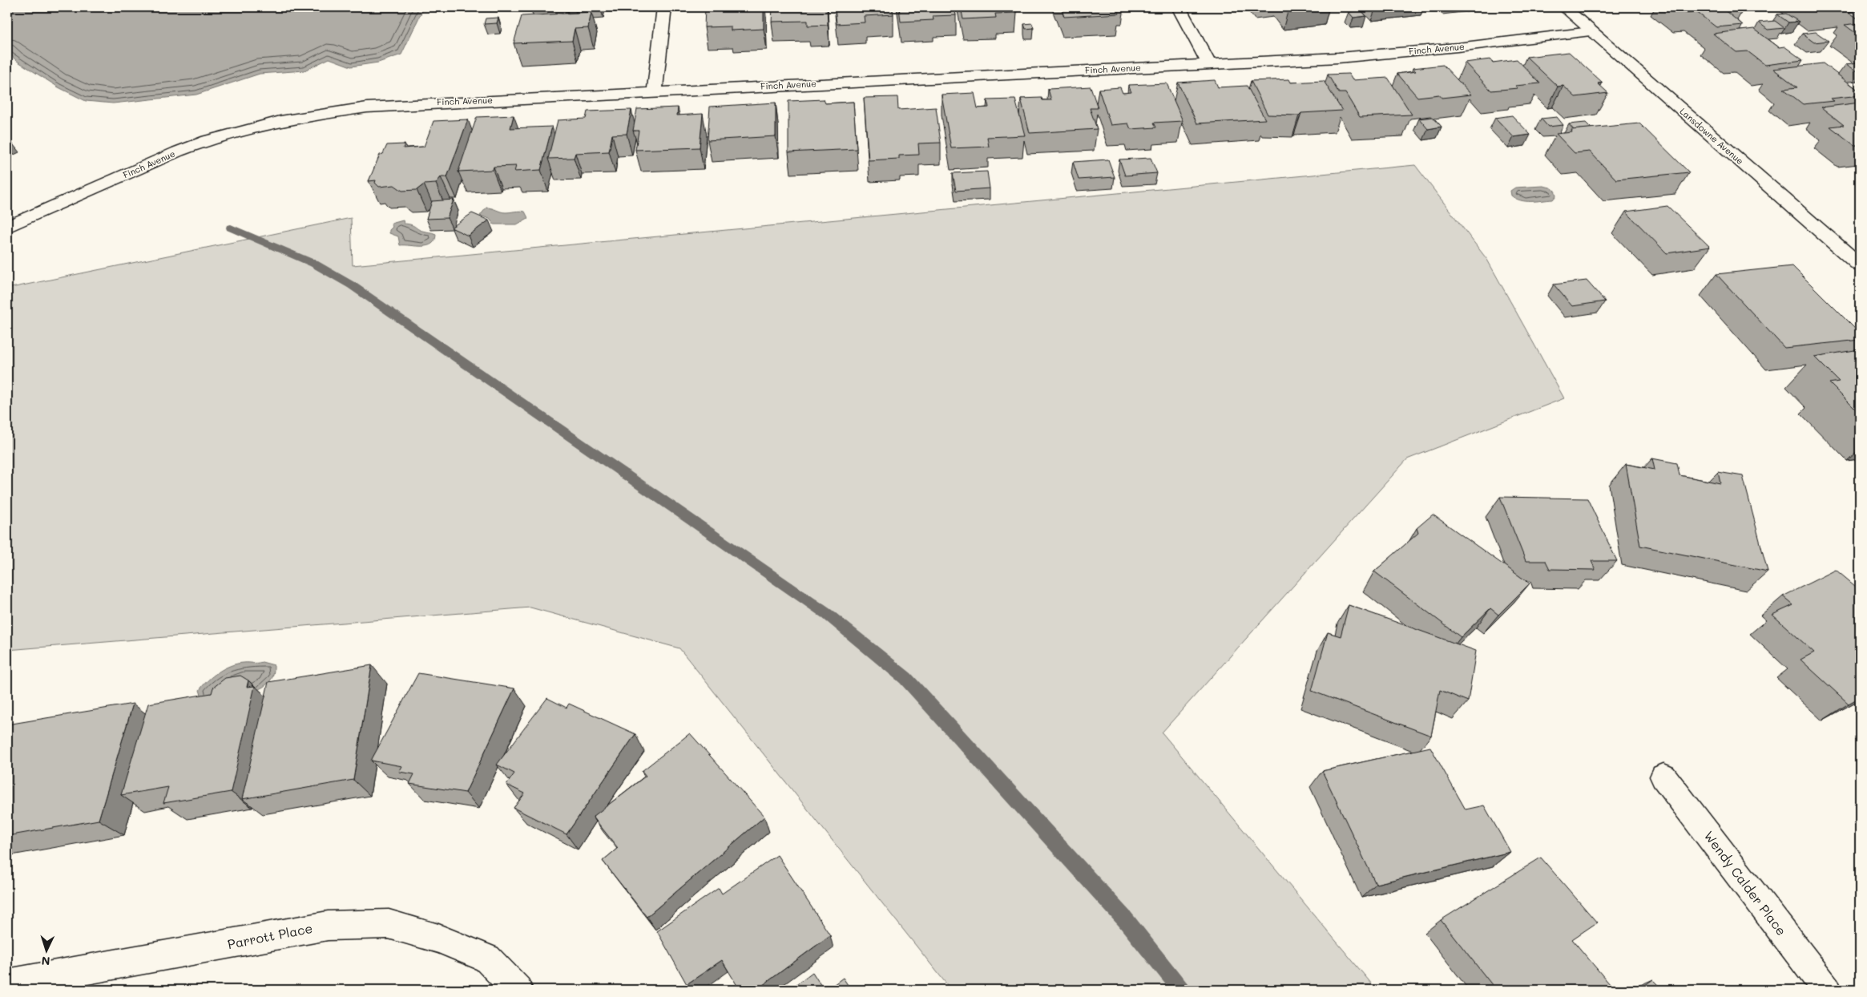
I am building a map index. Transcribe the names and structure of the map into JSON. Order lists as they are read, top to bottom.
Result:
{
  "streets": {
    "street": [
      "Finch Avenue",
      "Lansdowne Avenue",
      "Wendy Calder Place",
      "Parrott Place"
    ]
  },
  "crossings": [
    ["Finch Avenue", "Lansdowne Avenue"]
  ],
  "north": "bottom"
}
